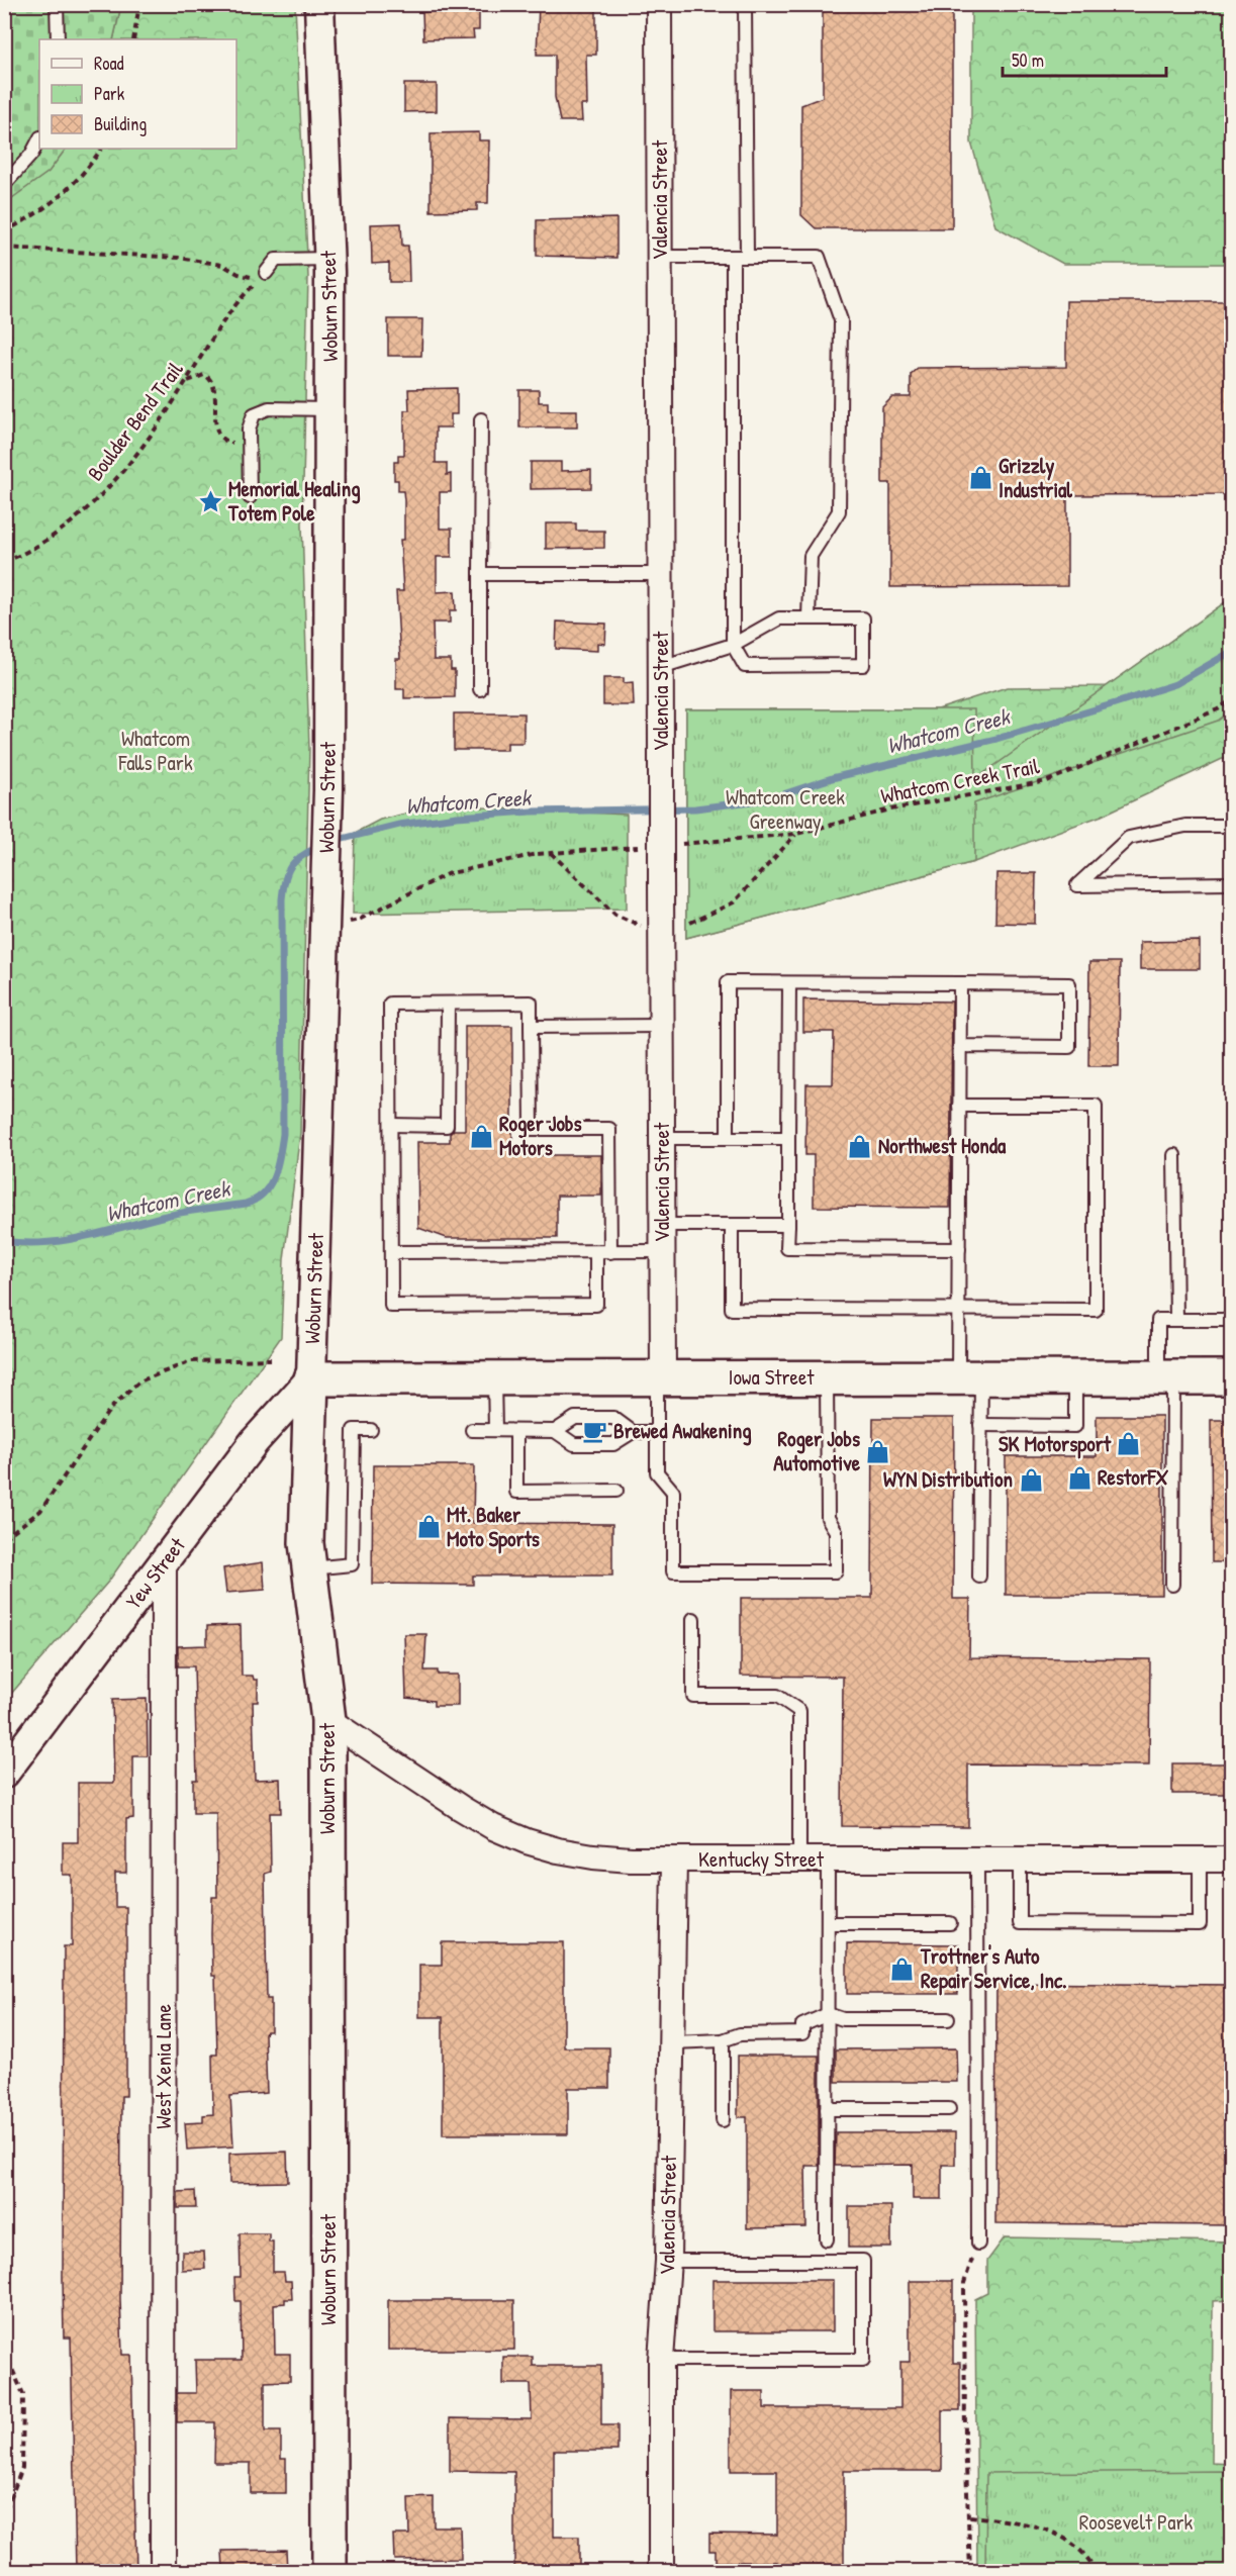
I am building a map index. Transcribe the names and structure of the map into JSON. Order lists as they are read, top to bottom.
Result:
{
  "streets": {
    "main road": ["Woburn Street", "Iowa Street"],
    "street": [
      "Valencia Street",
      "Yew Street",
      "Kentucky Street",
      "West Xenia Lane"
    ],
    "path": ["Boulder Bend Trail", "Whatcom Creek Trail"]
  },
  "crossings": [
    ["Valencia Street", "Iowa Street"],
    ["Valencia Street", "Kentucky Street"],
    ["Woburn Street", "Iowa Street"],
    ["Woburn Street", "Yew Street"],
    ["Woburn Street", "Kentucky Street"],
    ["Iowa Street", "Yew Street"],
    ["Yew Street", "West Xenia Lane"]
  ],
  "water": ["Whatcom Creek"],
  "parks": ["Whatcom Falls Park", "Whatcom Creek Greenway", "Roosevelt Park"],
  "places": {
    "shop": [
      "Grizzly Industrial",
      "Roger Jobs Motors",
      "Northwest Honda",
      "SK Motorsport",
      "Roger Jobs Automotive",
      "RestorFX",
      "WYN Distribution",
      "Mt. Baker Moto Sports",
      "Trottner's Auto Repair Service, Inc."
    ],
    "place": ["Memorial Healing Totem Pole"],
    "cafe": ["Brewed Awakening"]
  },
  "legend": ["Road", "Park", "Building"],
  "scale_bar": "50 m"
}
